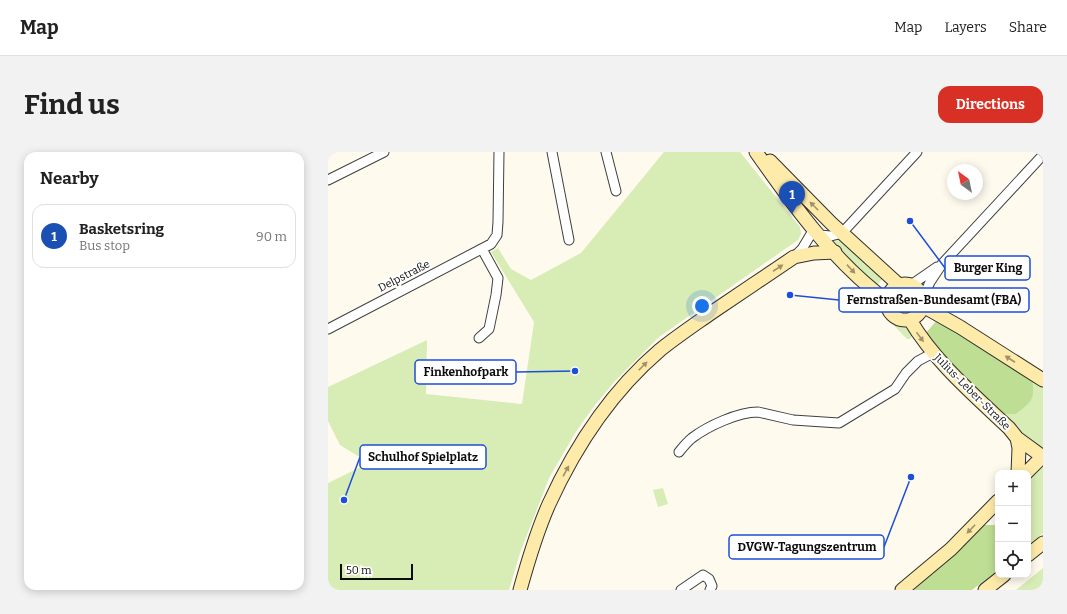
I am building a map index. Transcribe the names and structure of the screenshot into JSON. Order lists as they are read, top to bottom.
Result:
{
  "streets": {
    "street": ["Delpstraße", "Julius-Leber-Straße"]
  },
  "places": [
    "Burger King",
    "Fernstraßen-Bundesamt (FBA)",
    "Finkenhofpark",
    "DVGW-Tagungszentrum",
    "Schulhof Spielplatz"
  ],
  "scale_bar": "50 m",
  "north": "top left",
  "page": {
    "header": "Map",
    "nav": ["Map", "Layers", "Share"],
    "buttons": "Directions",
    "title": "Find us",
    "heading": "Nearby",
    "pins": "1",
    "list": [
      {
        "mark": "1",
        "name": "Basketsring",
        "note": "Bus stop",
        "value": "90 m"
      }
    ],
    "map_buttons": ["+", "−"],
    "scale": "50 m"
  }
}
